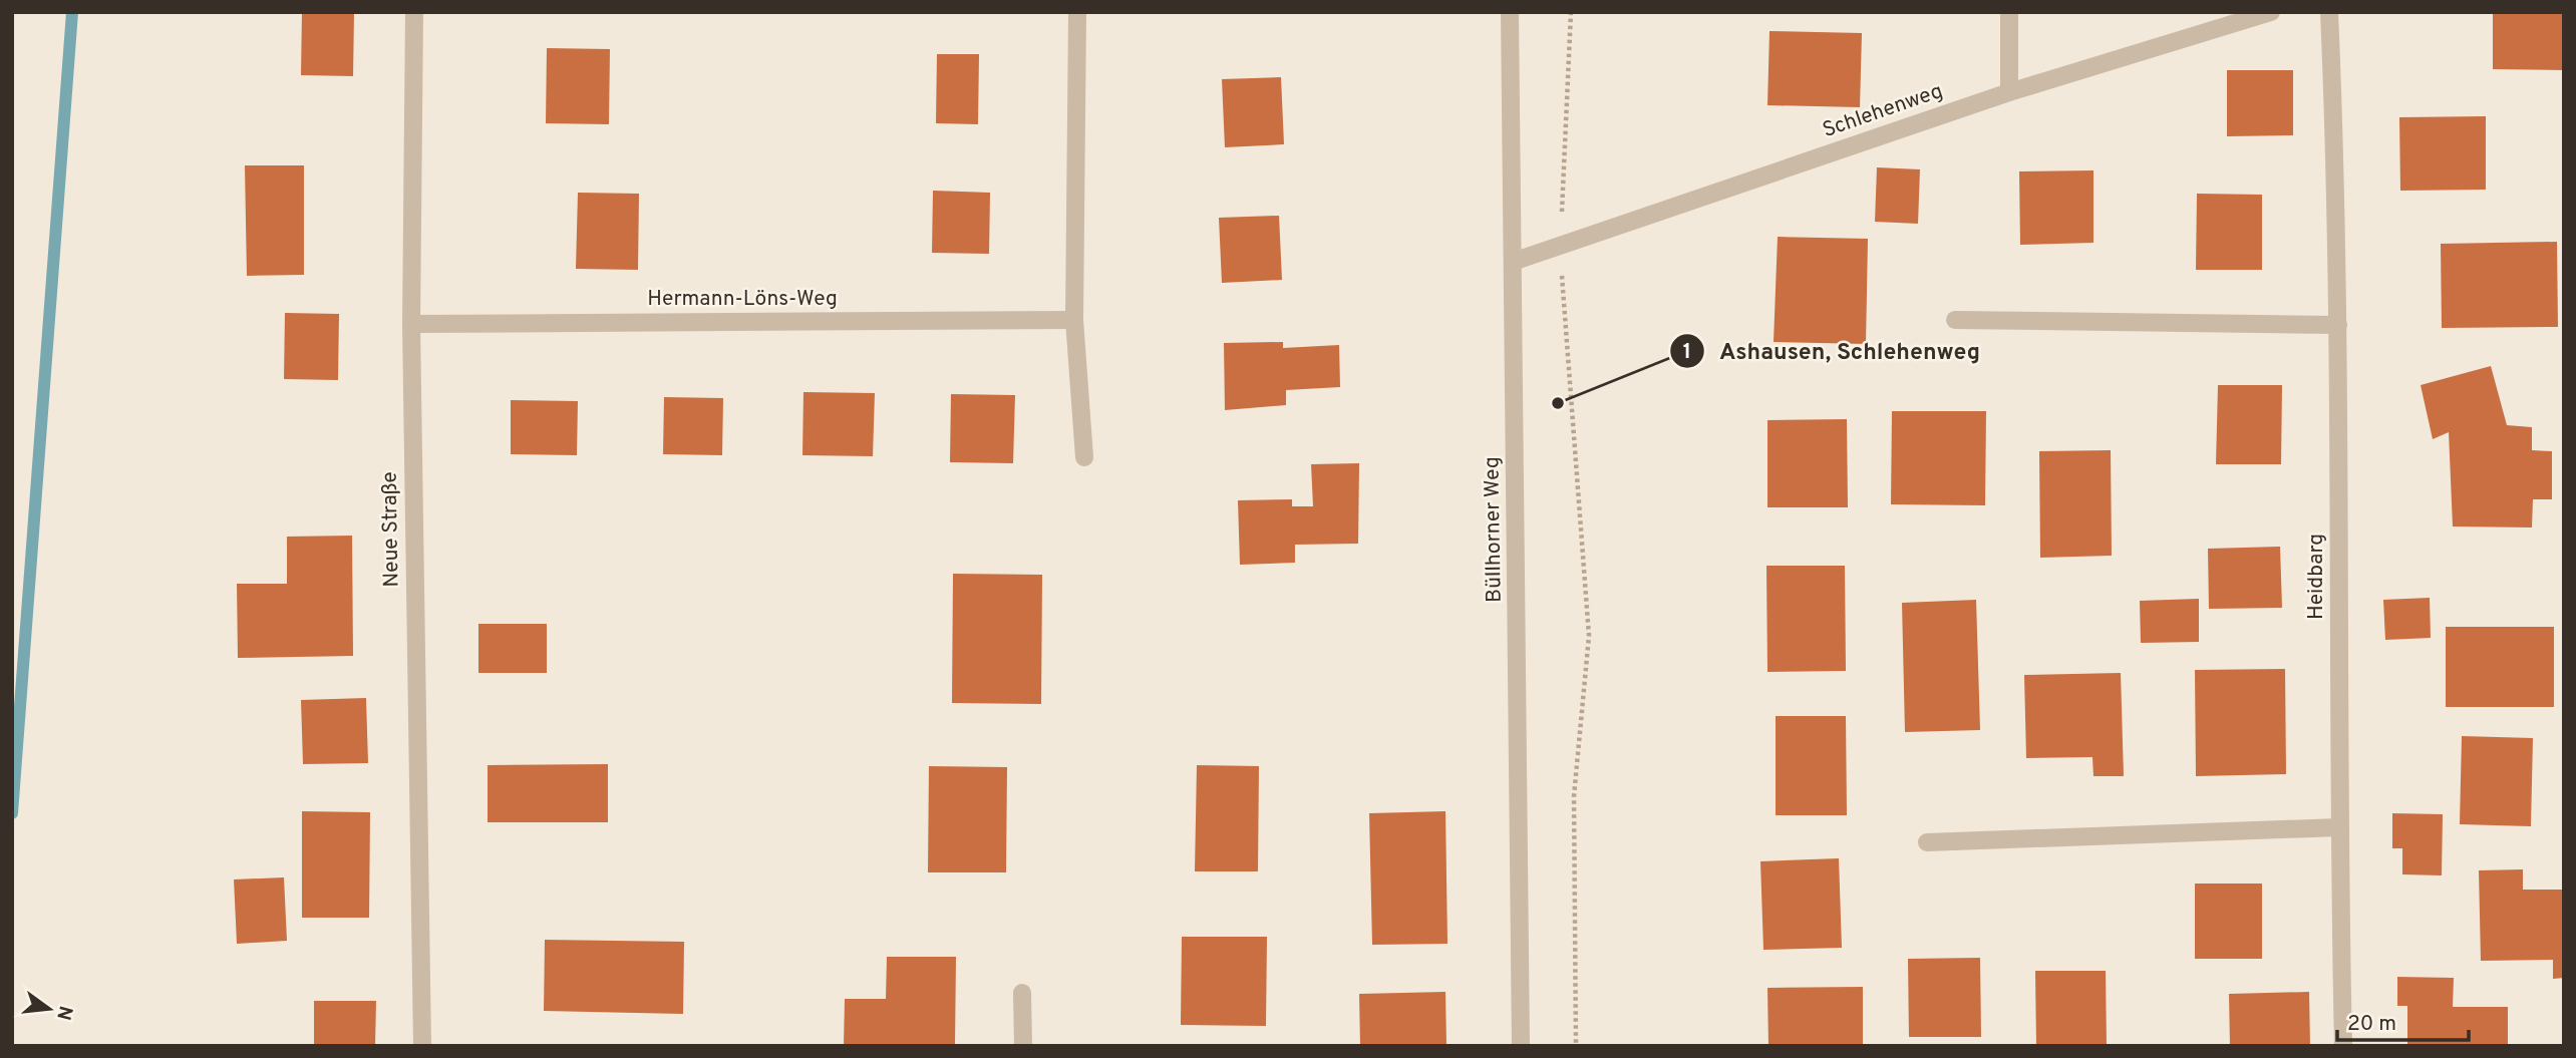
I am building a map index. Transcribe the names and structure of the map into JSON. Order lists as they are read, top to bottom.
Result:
{
  "streets": {
    "street": [
      "Schlehenweg",
      "Hermann-Löns-Weg",
      "Neue Straße",
      "Büllhorner Weg",
      "Heidbarg"
    ]
  },
  "crossings": [
    ["Schlehenweg", "Büllhorner Weg"],
    ["Hermann-Löns-Weg", "Neue Straße"]
  ],
  "places": ["Ashausen, Schlehenweg"],
  "scale_bar": "20 m",
  "north": "right"
}
